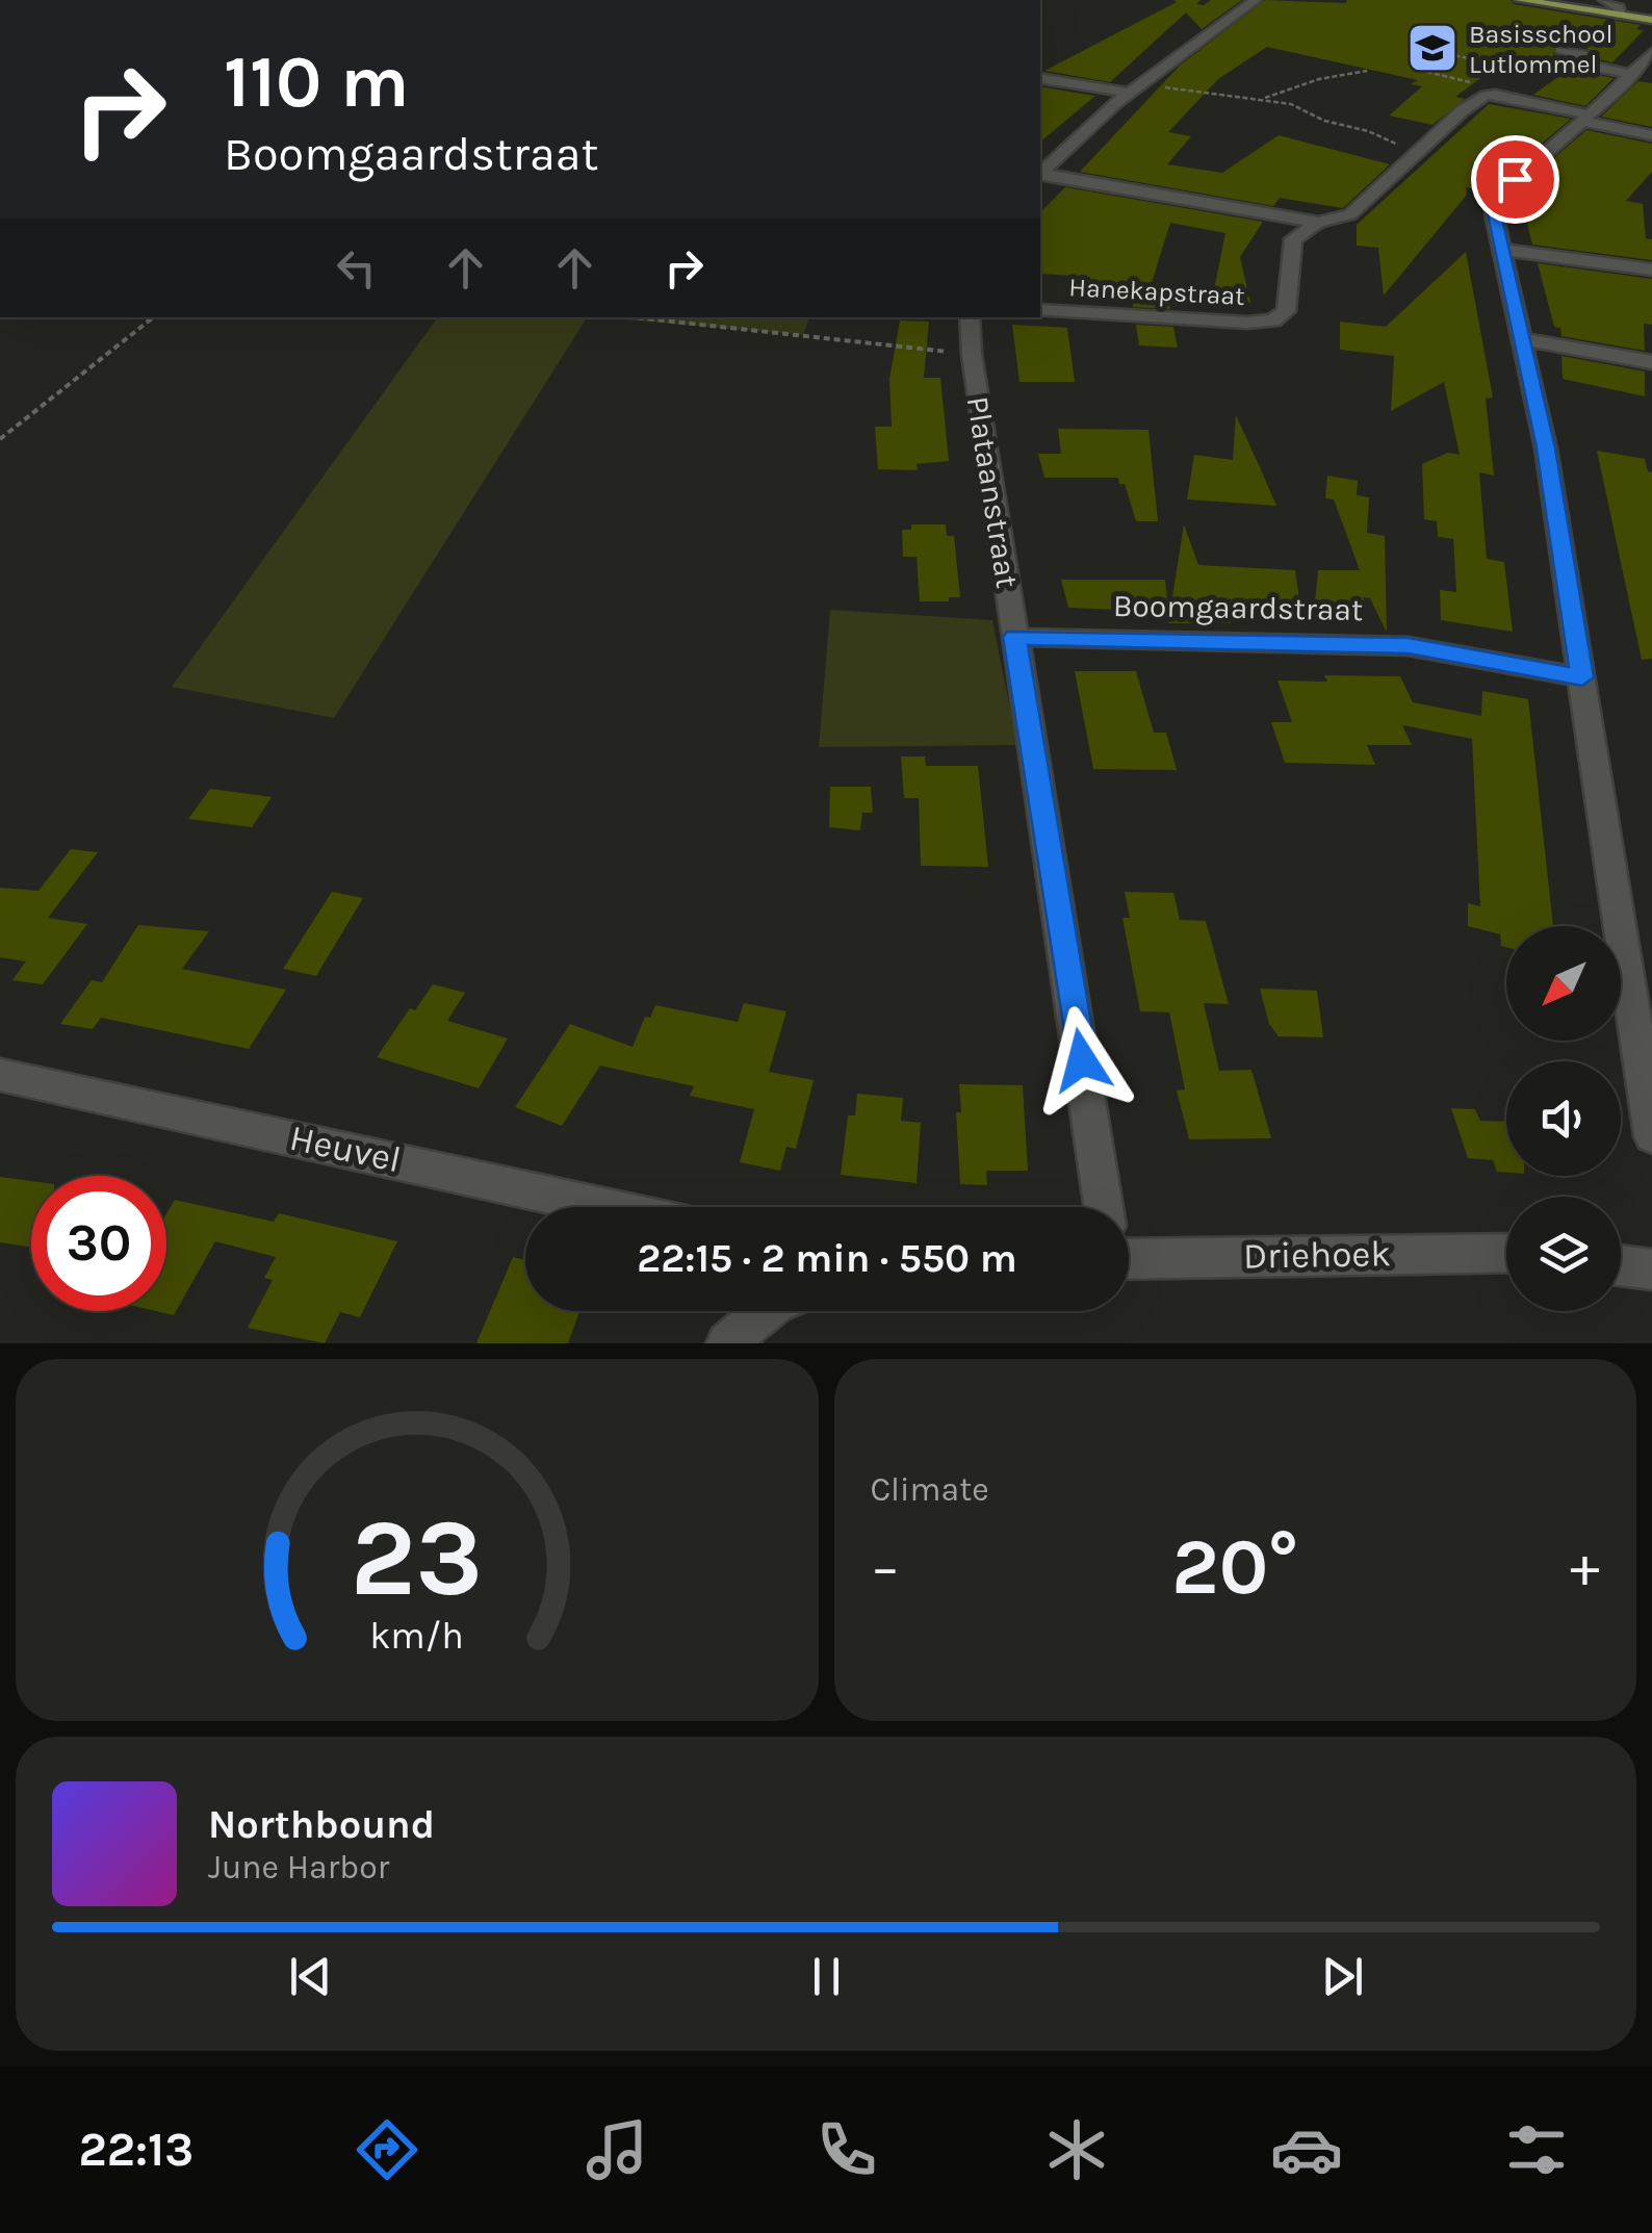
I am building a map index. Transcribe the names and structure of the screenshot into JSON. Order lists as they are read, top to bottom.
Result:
{
  "streets": {
    "street": [
      "Hanekapstraat",
      "Plataanstraat",
      "Boomgaardstraat",
      "Heuvel",
      "Driehoek"
    ]
  },
  "crossings": [
    ["Plataanstraat", "Boomgaardstraat"]
  ],
  "places": {
    "school or university": ["Basisschool Lutlommel"]
  },
  "north": "bottom left",
  "page": {
    "turn": ["110 m", "Boomgaardstraat"],
    "limit": "30",
    "trip": "22:15 · 2 min · 550 m",
    "tile": "Climate",
    "heat": ["−", "20°", "+"],
    "song": ["Northbound", "June Harbor"],
    "tabs": "22:13",
    "gauge": ["23", "km/h"]
  }
}
